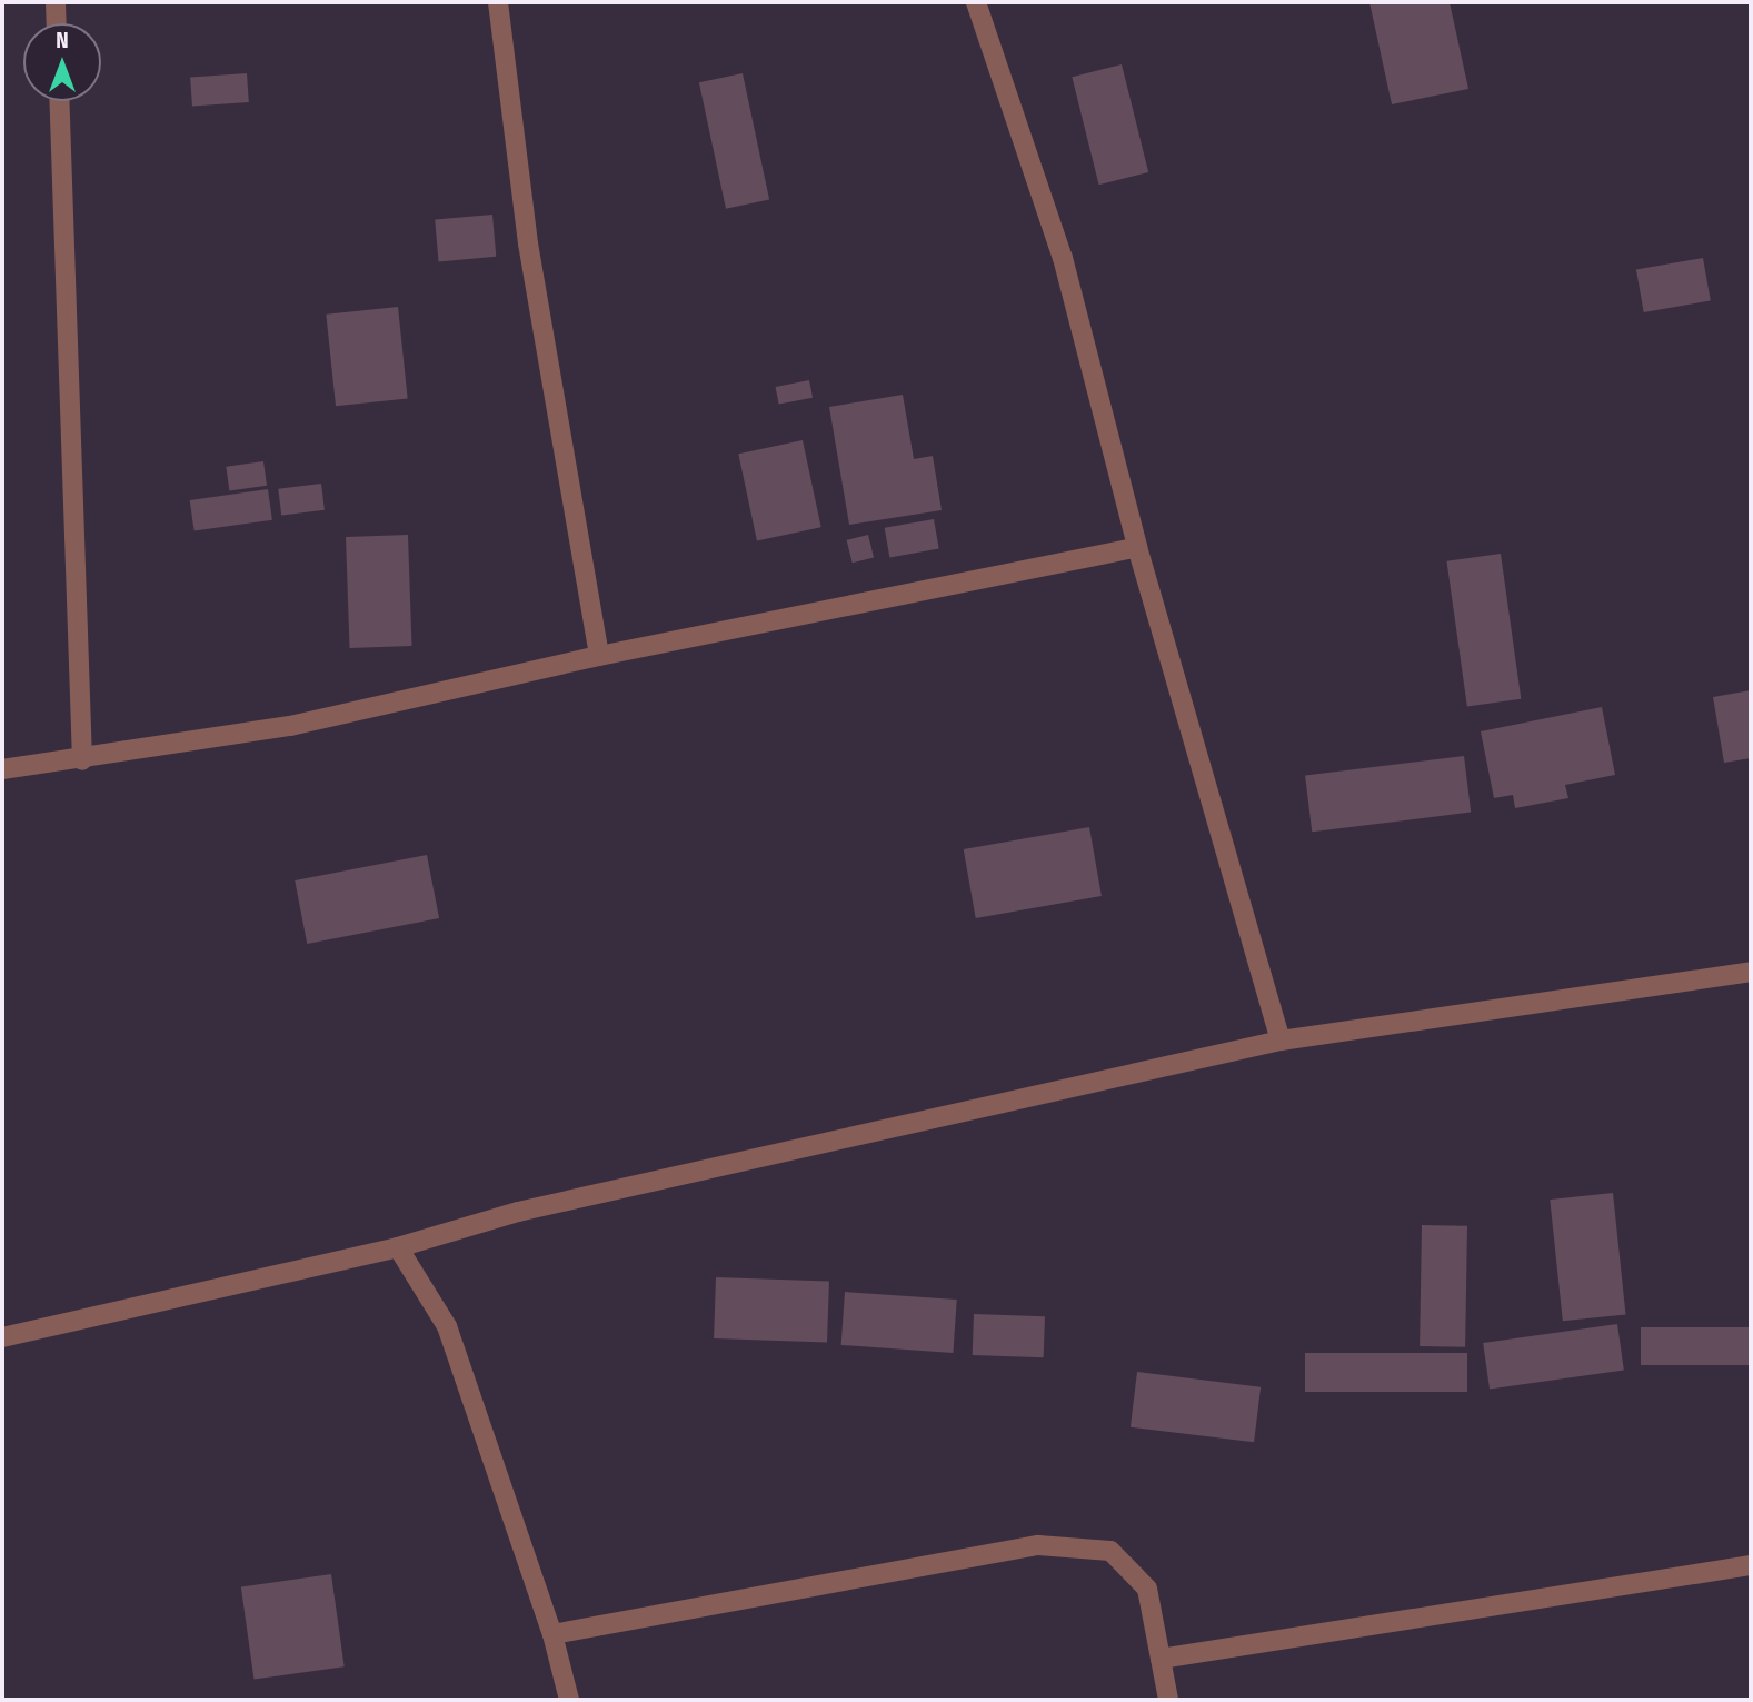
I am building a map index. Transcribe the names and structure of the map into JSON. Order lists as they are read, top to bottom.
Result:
{
  "north": "top"
}
